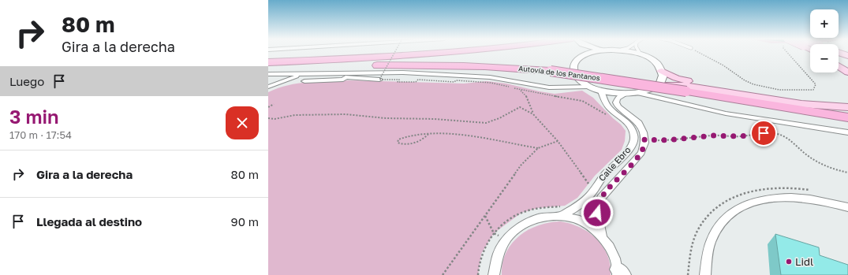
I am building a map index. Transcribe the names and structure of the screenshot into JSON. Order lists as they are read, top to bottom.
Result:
{
  "streets": {
    "highway": ["Autovía de los Pantanos"],
    "street": ["Calle Ebro"]
  },
  "places": ["Lidl"],
  "page": {
    "turn": ["80 m", "Gira a la derecha"],
    "map_buttons": ["+", "−"],
    "then": "Luego",
    "heading": ["3 min", "170 m · 17:54"],
    "list": [
      {
        "name": "Gira a la derecha",
        "value": "80 m"
      },
      {
        "name": "Llegada al destino",
        "value": "90 m"
      }
    ]
  }
}
